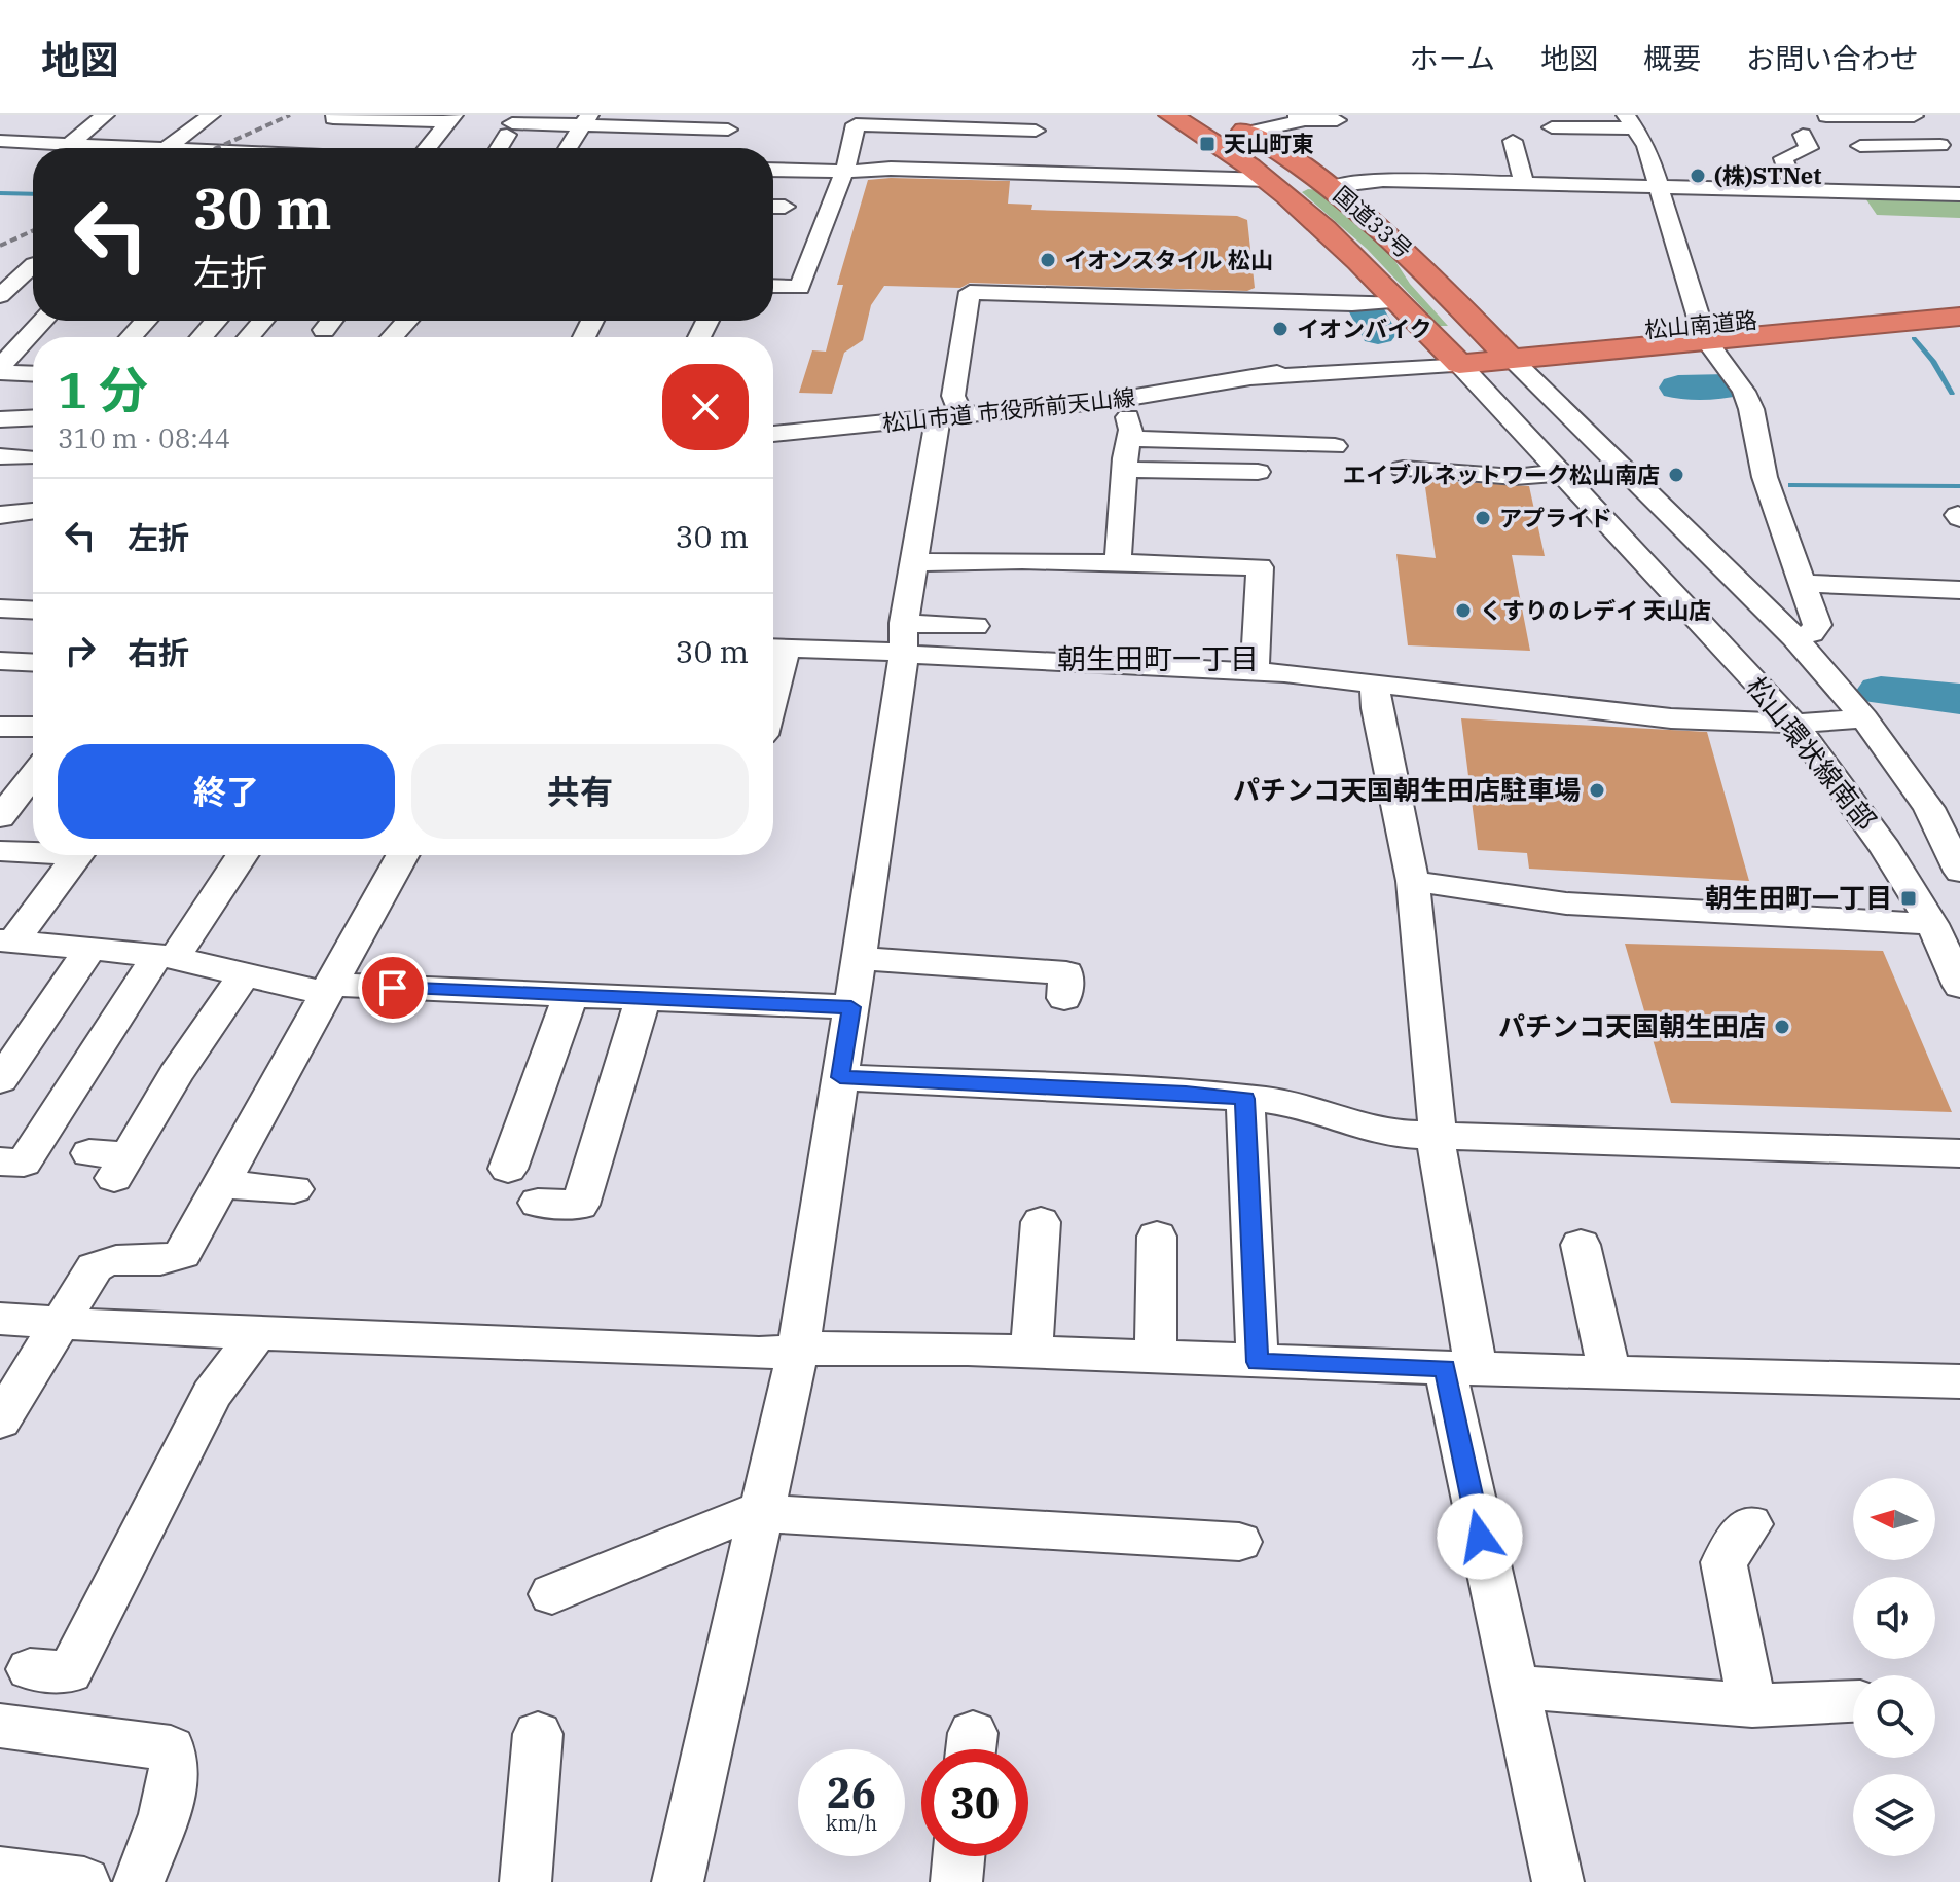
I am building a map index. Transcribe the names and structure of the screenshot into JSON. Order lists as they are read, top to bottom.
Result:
{
  "streets": {
    "highway": ["国道33号", "松山南道路"],
    "street": ["松山市道 市役所前天山線", "松山環状線南部"]
  },
  "crossings": [
    ["国道33号", "松山南道路"],
    ["国道33号", "松山市道 市役所前天山線"],
    ["国道33号", "松山環状線南部"],
    ["松山南道路", "松山市道 市役所前天山線"],
    ["松山南道路", "松山環状線南部"],
    ["松山市道 市役所前天山線", "松山環状線南部"]
  ],
  "districts": ["朝生田町一丁目"],
  "places": {
    "transit": ["天山町東", "朝生田町一丁目"],
    "other": [
      "(株)STNet",
      "イオンスタイル 松山",
      "イオンバイク",
      "エイブルネットワーク松山南店",
      "アプライド",
      "くすりのレデイ 天山店",
      "パチンコ天国朝生田店駐車場",
      "パチンコ天国朝生田店"
    ]
  },
  "north": "left",
  "page": {
    "header": "地図",
    "nav": [
      "ホーム",
      "地図",
      "概要",
      "お問い合わせ"
    ],
    "turn": ["30 m", "左折"],
    "heading": ["1 分", "310 m · 08:44"],
    "list": [
      {
        "name": "左折",
        "value": "30 m"
      },
      {
        "name": "右折",
        "value": "30 m"
      }
    ],
    "buttons": ["終了", "共有"],
    "speed": "26 km/h",
    "limit": "30"
  }
}
